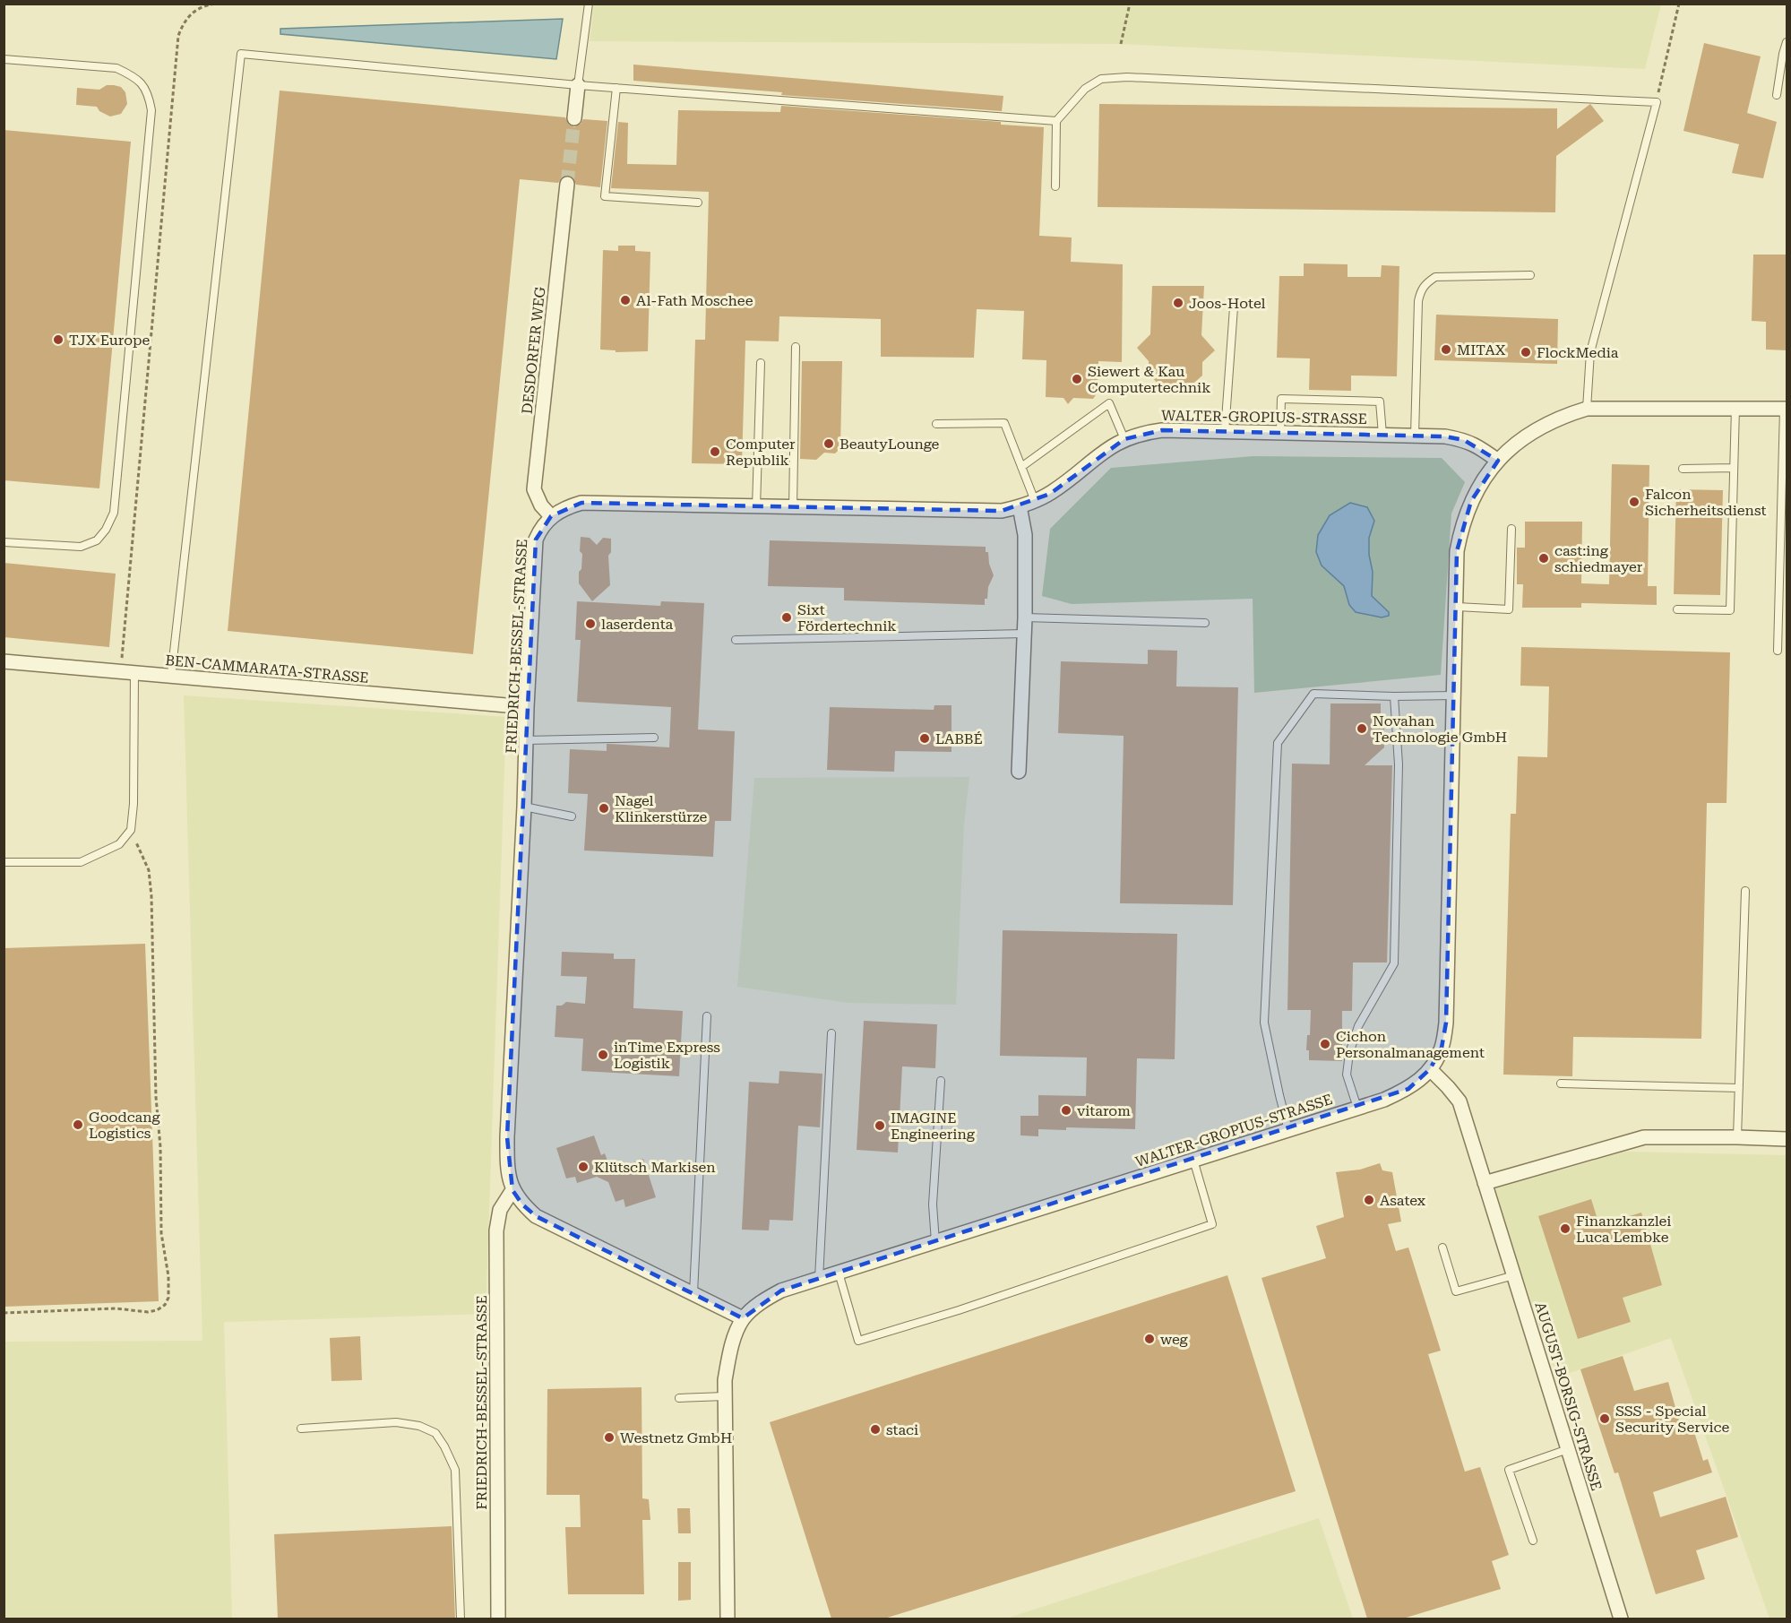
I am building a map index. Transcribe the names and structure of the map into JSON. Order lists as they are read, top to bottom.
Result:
{
  "streets": {
    "street": [
      "DESDORFER WEG",
      "WALTER-GROPIUS-STRASSE",
      "FRIEDRICH-BESSEL-STRASSE",
      "BEN-CAMMARATA-STRASSE",
      "AUGUST-BORSIG-STRASSE"
    ]
  },
  "crossings": [
    ["DESDORFER WEG", "FRIEDRICH-BESSEL-STRASSE"],
    ["WALTER-GROPIUS-STRASSE", "FRIEDRICH-BESSEL-STRASSE"],
    ["WALTER-GROPIUS-STRASSE", "AUGUST-BORSIG-STRASSE"],
    ["FRIEDRICH-BESSEL-STRASSE", "BEN-CAMMARATA-STRASSE"]
  ],
  "places": [
    "Al-Fath Moschee",
    "Joos-Hotel",
    "TJX Europe",
    "MITAX",
    "FlockMedia",
    "Siewert & Kau Computertechnik",
    "BeautyLounge",
    "Computer Republik",
    "Falcon Sicherheitsdienst",
    "cast:ing schiedmayer",
    "Sixt Fördertechnik",
    "laserdenta",
    "Novahan Technologie GmbH",
    "LABBÉ",
    "Nagel Klinkerstürze",
    "Cichon Personalmanagement",
    "inTime Express Logistik",
    "vitarom",
    "Goodcang Logistics",
    "IMAGINE Engineering",
    "Klütsch Markisen",
    "Asatex",
    "Finanzkanzlei Luca Lembke",
    "weg",
    "SSS - Special Security Service",
    "staci",
    "Westnetz GmbH"
  ]
}
